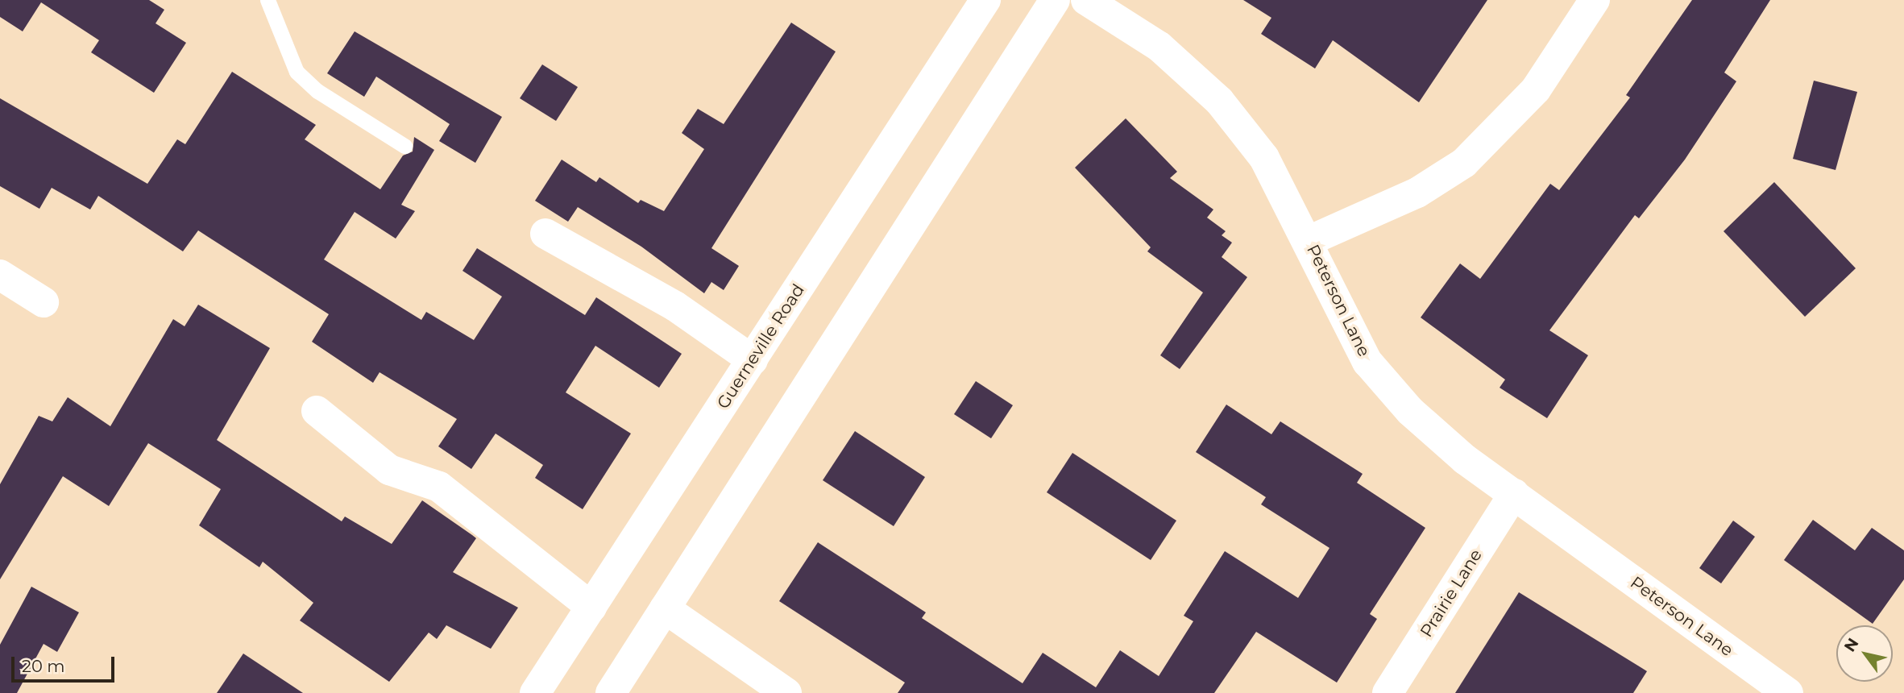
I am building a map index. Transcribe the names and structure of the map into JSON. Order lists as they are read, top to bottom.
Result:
{
  "streets": {
    "street": ["Peterson Lane", "Guerneville Road", "Prairie Lane"]
  },
  "crossings": [
    ["Peterson Lane", "Prairie Lane"]
  ],
  "scale_bar": "20 m",
  "north": "top left"
}
